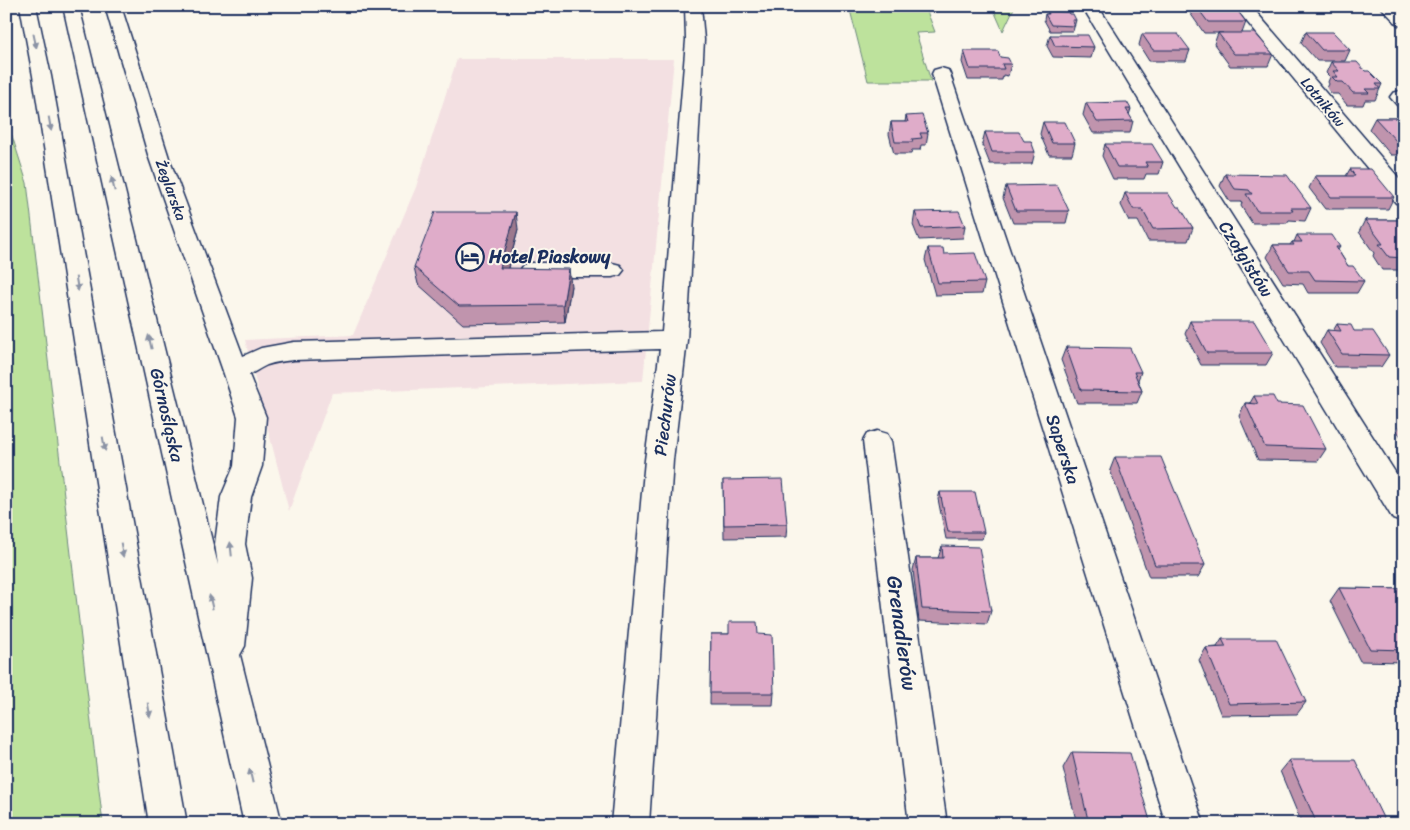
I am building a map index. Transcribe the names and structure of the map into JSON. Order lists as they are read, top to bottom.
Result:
{
  "streets": {
    "street": [
      "Lotników",
      "Żeglarska",
      "Czołgistów",
      "Górnośląska",
      "Piechurów",
      "Saperska",
      "Grenadierów"
    ]
  },
  "crossings": [
    ["Żeglarska", "Górnośląska"]
  ],
  "places": {
    "hotel": ["Hotel Piaskowy"]
  }
}
